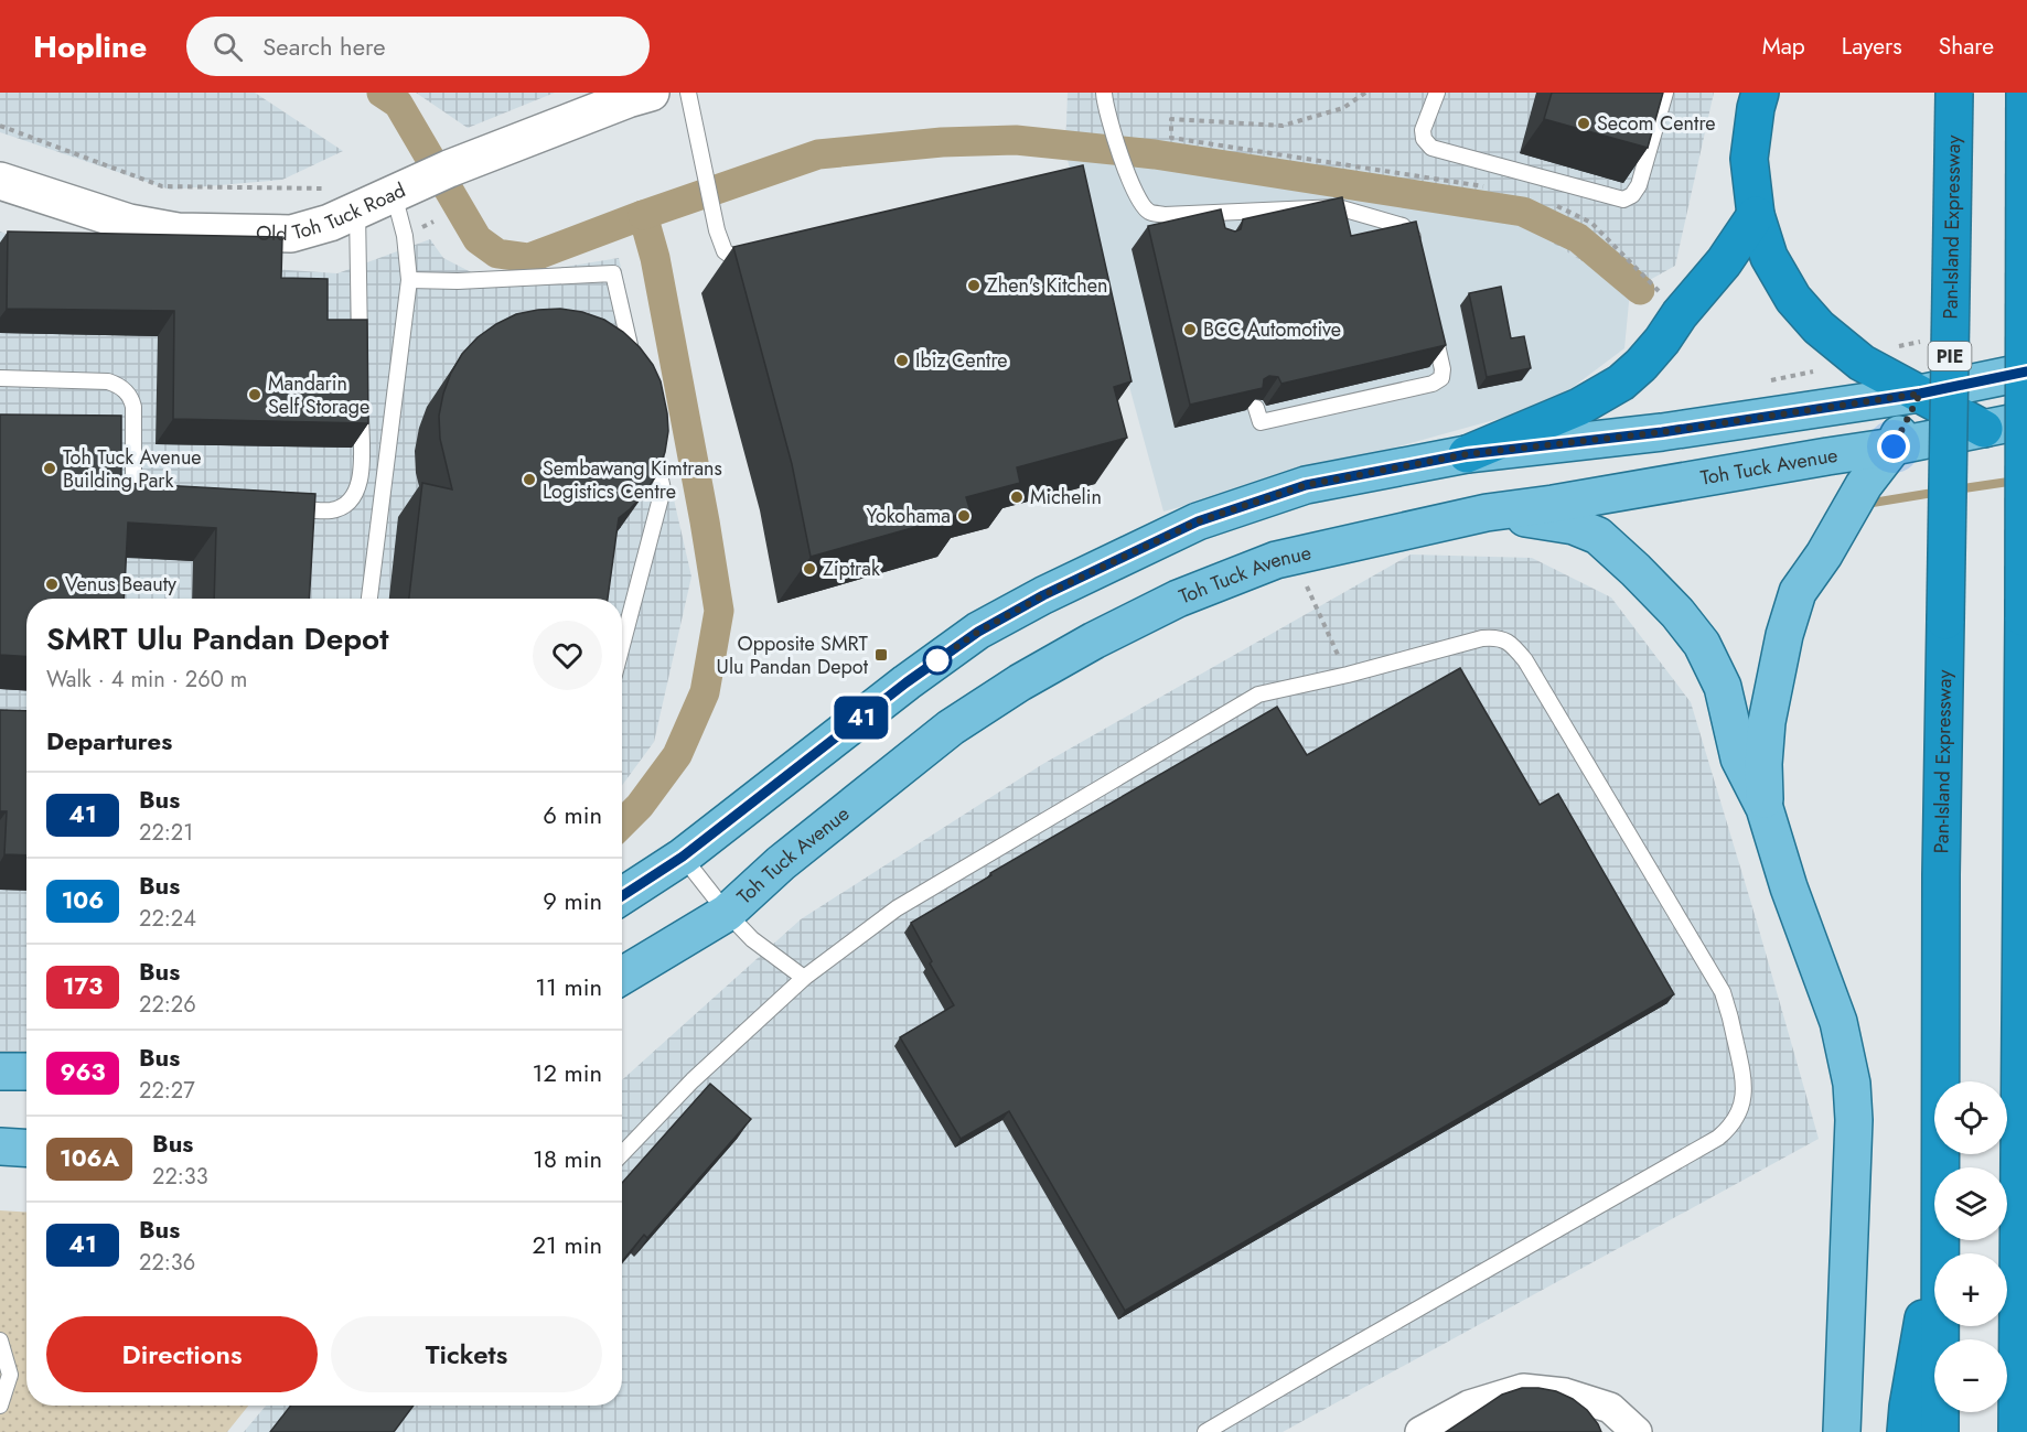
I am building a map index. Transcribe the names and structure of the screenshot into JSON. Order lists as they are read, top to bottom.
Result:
{
  "streets": {
    "highway": ["Pan-Island Expressway", "PIE"],
    "main road": ["Toh Tuck Avenue"],
    "street": ["Old Toh Tuck Road"]
  },
  "places": {
    "other": [
      "Secom Centre",
      "Zhen's Kitchen",
      "BCC Automotive",
      "Ibiz Centre",
      "Mandarin Self Storage",
      "Toh Tuck Avenue Building Park",
      "Sembawang Kimtrans Logistics Centre",
      "Michelin",
      "Yokohama",
      "Ziptrak",
      "Venus Beauty"
    ],
    "transit": ["Opposite SMRT Ulu Pandan Depot"]
  },
  "lines": ["bus line 41"],
  "page": {
    "header": "Hopline",
    "search": "Search here",
    "nav": ["Map", "Layers", "Share"],
    "on_map": "41",
    "heading": [
      ["SMRT Ulu Pandan Depot", "Walk · 4 min · 260 m"],
      "Departures"
    ],
    "list": [
      {
        "mark": "41",
        "name": "Bus",
        "note": "22:21",
        "value": "6 min"
      },
      {
        "mark": "106",
        "name": "Bus",
        "note": "22:24",
        "value": "9 min"
      },
      {
        "mark": "173",
        "name": "Bus",
        "note": "22:26",
        "value": "11 min"
      },
      {
        "mark": "963",
        "name": "Bus",
        "note": "22:27",
        "value": "12 min"
      },
      {
        "mark": "106A",
        "name": "Bus",
        "note": "22:33",
        "value": "18 min"
      },
      {
        "mark": "41",
        "name": "Bus",
        "note": "22:36",
        "value": "21 min"
      }
    ],
    "map_buttons": ["+", "−"],
    "buttons": ["Directions", "Tickets"]
  }
}
